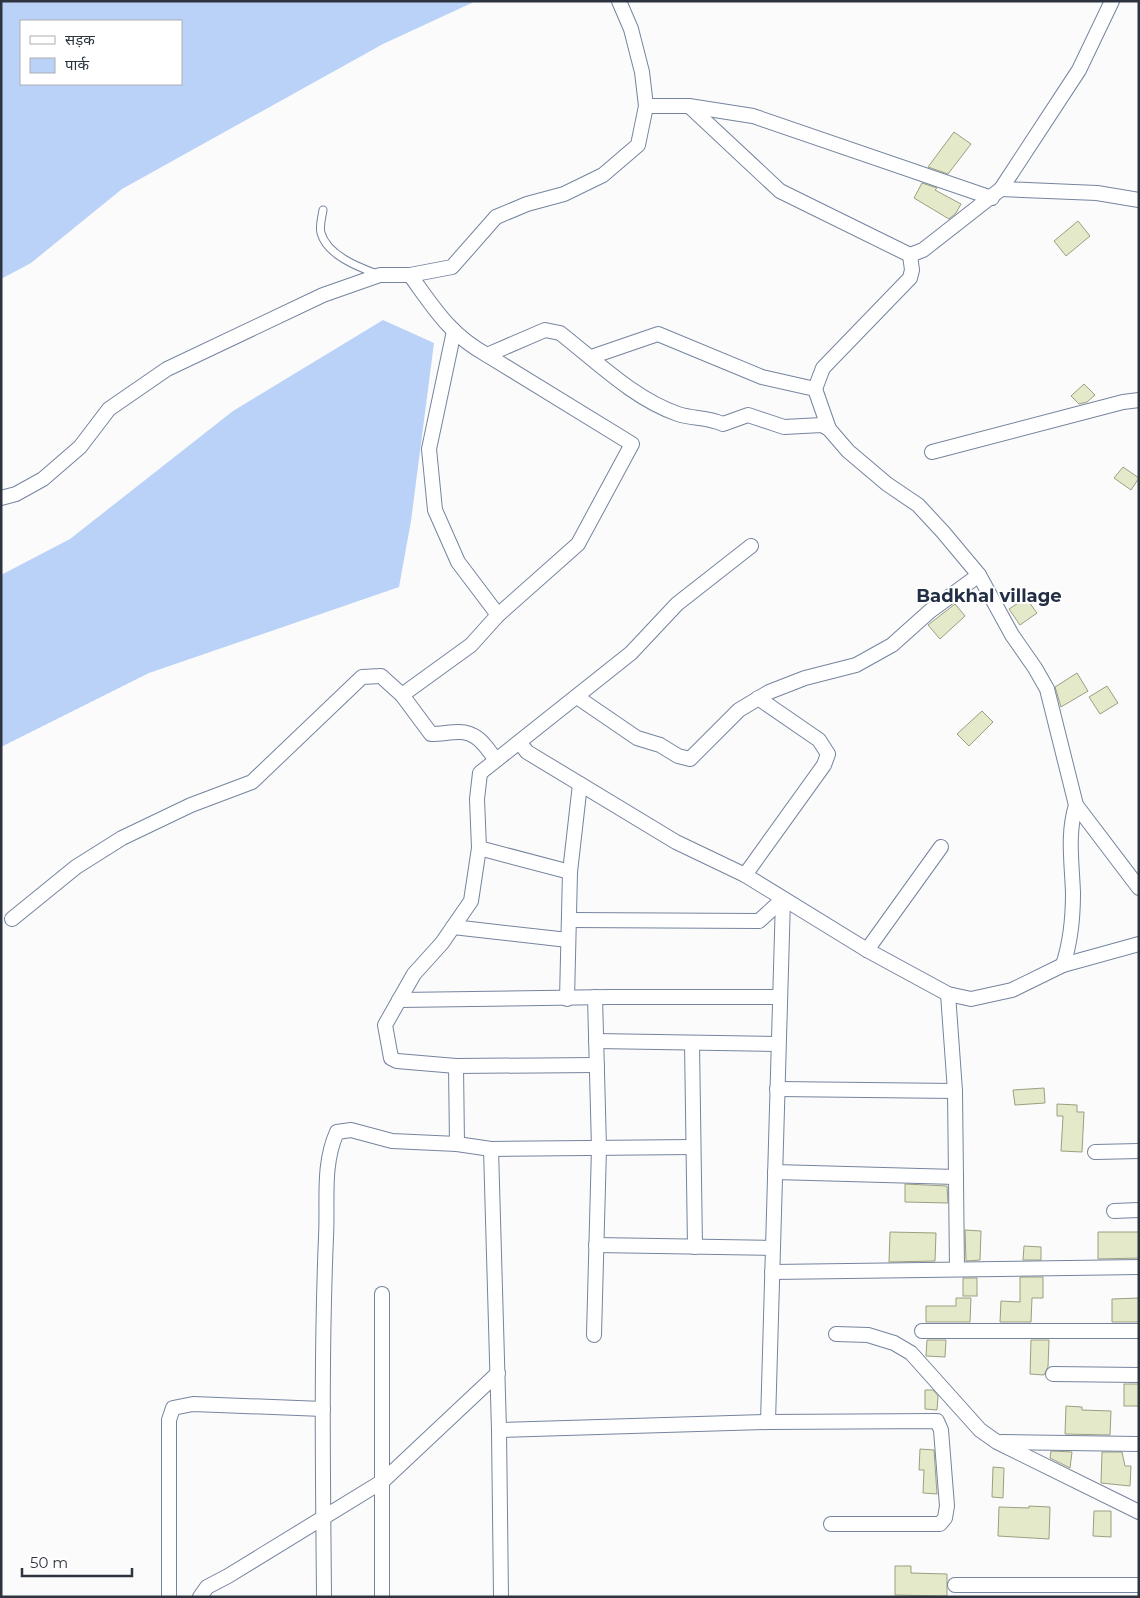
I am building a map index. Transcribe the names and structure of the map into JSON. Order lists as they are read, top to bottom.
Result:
{
  "districts": ["Badkhal village"],
  "legend": ["सड़क", "पार्क"],
  "scale_bar": "50 m"
}
